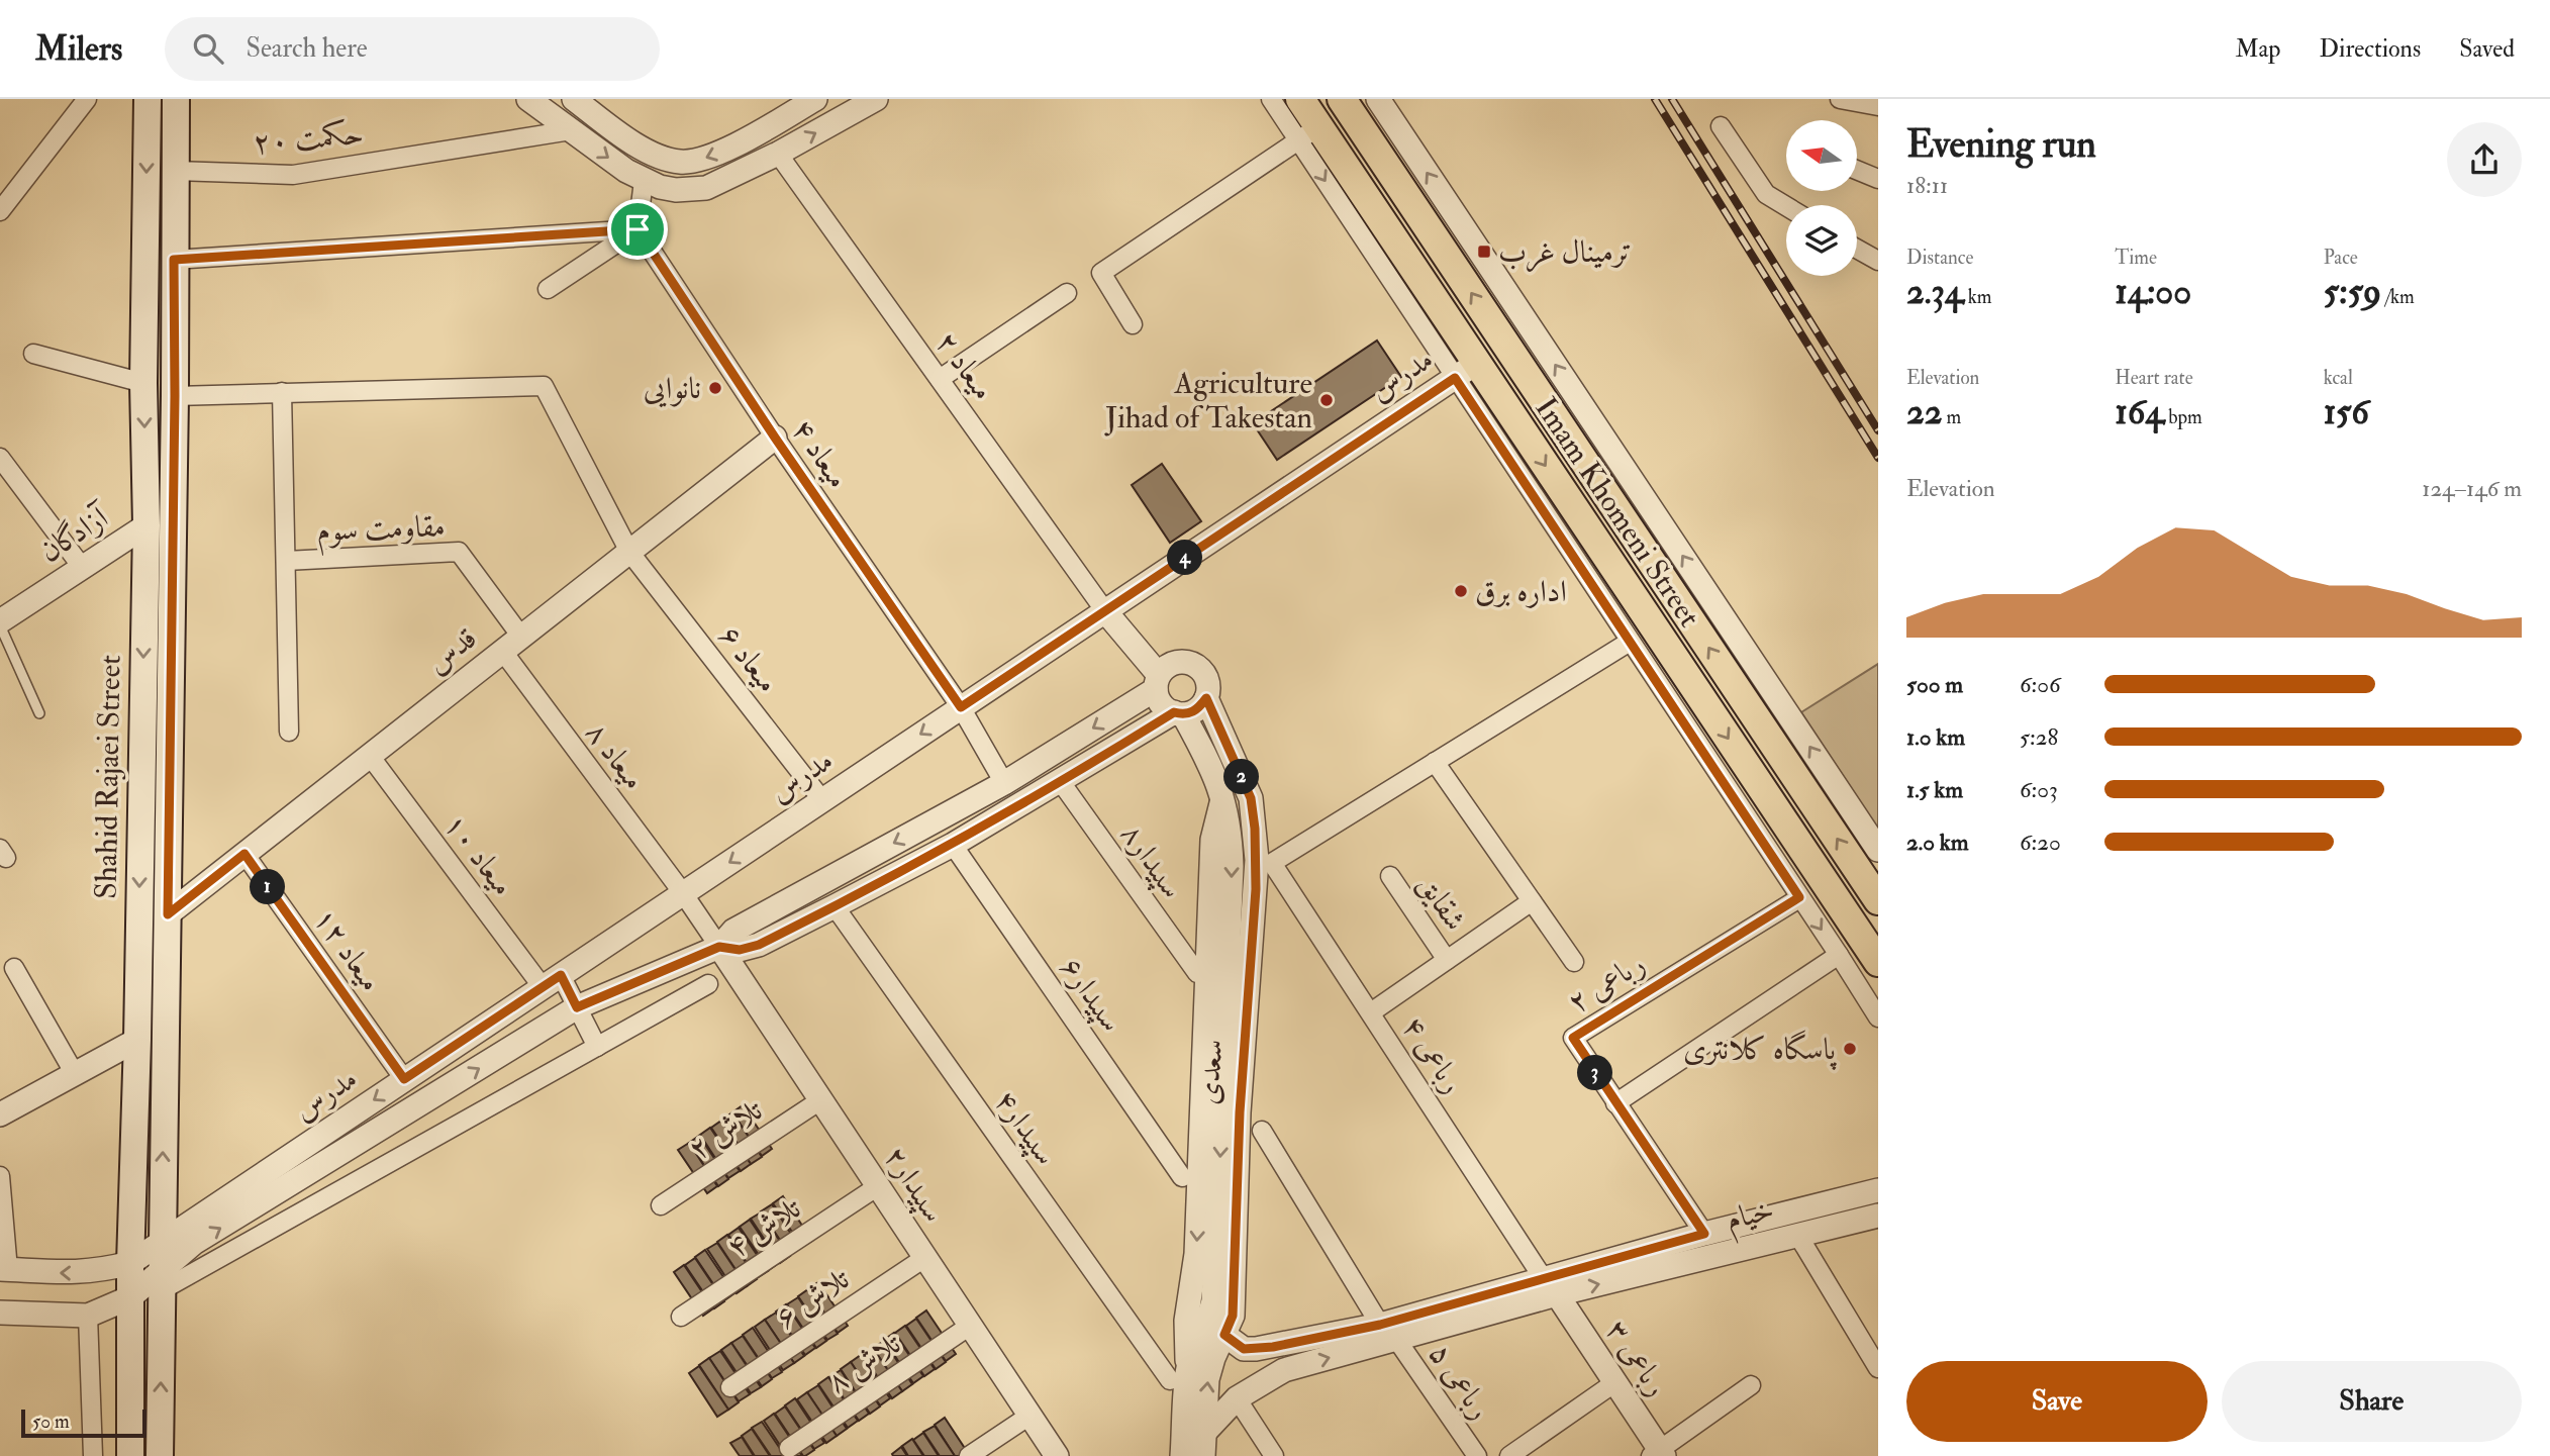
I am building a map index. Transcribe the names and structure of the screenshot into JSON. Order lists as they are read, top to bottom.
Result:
{
  "streets": {
    "main road": ["Imam Khomeni Street", "Shahid Rajaei Street"],
    "street": [
      "حکمت ۲۰",
      "میعاد ۲",
      "مدرس",
      "میعاد ۴",
      "مقاومت سوم",
      "آزادگان",
      "قدس",
      "میعاد ۶",
      "میعاد ۸",
      "میعاد ۱۰",
      "سپیدار۸",
      "شقایق",
      "میعاد ۱۲",
      "رباعی ۲",
      "سپیدار۶",
      "رباعی ۴",
      "سعدی",
      "سپیدار۴",
      "تلاش ۲",
      "سپیدار۲",
      "خیام",
      "تلاش ۴",
      "تلاش ۶",
      "رباعی ۳",
      "تلاش ۸",
      "رباعی ۵"
    ]
  },
  "crossings": [
    ["حکمت ۲۰", "Shahid Rajaei Street"],
    ["میعاد ۲", "مدرس"],
    ["مدرس", "میعاد ۴"],
    ["مدرس", "Imam Khomeni Street"],
    ["مدرس", "میعاد ۶"],
    ["مدرس", "میعاد ۸"],
    ["مدرس", "Shahid Rajaei Street"],
    ["مدرس", "میعاد ۱۰"],
    ["مدرس", "میعاد ۱۲"],
    ["مدرس", "سپیدار۲"],
    ["میعاد ۴", "قدس"],
    ["مقاومت سوم", "قدس"],
    ["آزادگان", "Shahid Rajaei Street"],
    ["قدس", "میعاد ۶"],
    ["قدس", "میعاد ۸"],
    ["قدس", "Shahid Rajaei Street"],
    ["قدس", "میعاد ۱۰"],
    ["قدس", "میعاد ۱۲"],
    ["میعاد ۸", "سپیدار۲"],
    ["رباعی ۲", "خیام"],
    ["رباعی ۴", "خیام"],
    ["رباعی ۴", "رباعی ۳"],
    ["سعدی", "سپیدار۴"],
    ["سعدی", "خیام"],
    ["تلاش ۲", "سپیدار۲"],
    ["سپیدار۲", "تلاش ۴"],
    ["سپیدار۲", "تلاش ۶"],
    ["سپیدار۲", "تلاش ۸"],
    ["خیام", "رباعی ۳"],
    ["خیام", "رباعی ۵"]
  ],
  "places": {
    "transit": ["ترمینال غرب"],
    "other": [
      "نانوایی",
      "Agriculture Jihad of Takestan",
      "اداره برق",
      "پاسگاه کلانتری"
    ]
  },
  "scale_bar": "50 m",
  "north": "left",
  "page": {
    "header": "Milers",
    "search": "Search here",
    "nav": ["Map", "Directions", "Saved"],
    "heading": ["Evening run", "18:11"],
    "stats": [
      ["Distance", "2.34 km"],
      ["Time", "14:00"],
      ["Pace", "5:59 /km"],
      ["Elevation", "22 m"],
      ["Heart rate", "164 bpm"],
      ["kcal", "156"]
    ],
    "chart": ["Elevation", "124–146 m"],
    "pins": [
      "4",
      "2",
      "1",
      "3"
    ],
    "list": [
      {
        "name": "500 m",
        "note": "6:06"
      },
      {
        "name": "1.0 km",
        "note": "5:28"
      },
      {
        "name": "1.5 km",
        "note": "6:03"
      },
      {
        "name": "2.0 km",
        "note": "6:20"
      }
    ],
    "buttons": ["Save", "Share"],
    "scale": "50 m"
  }
}
